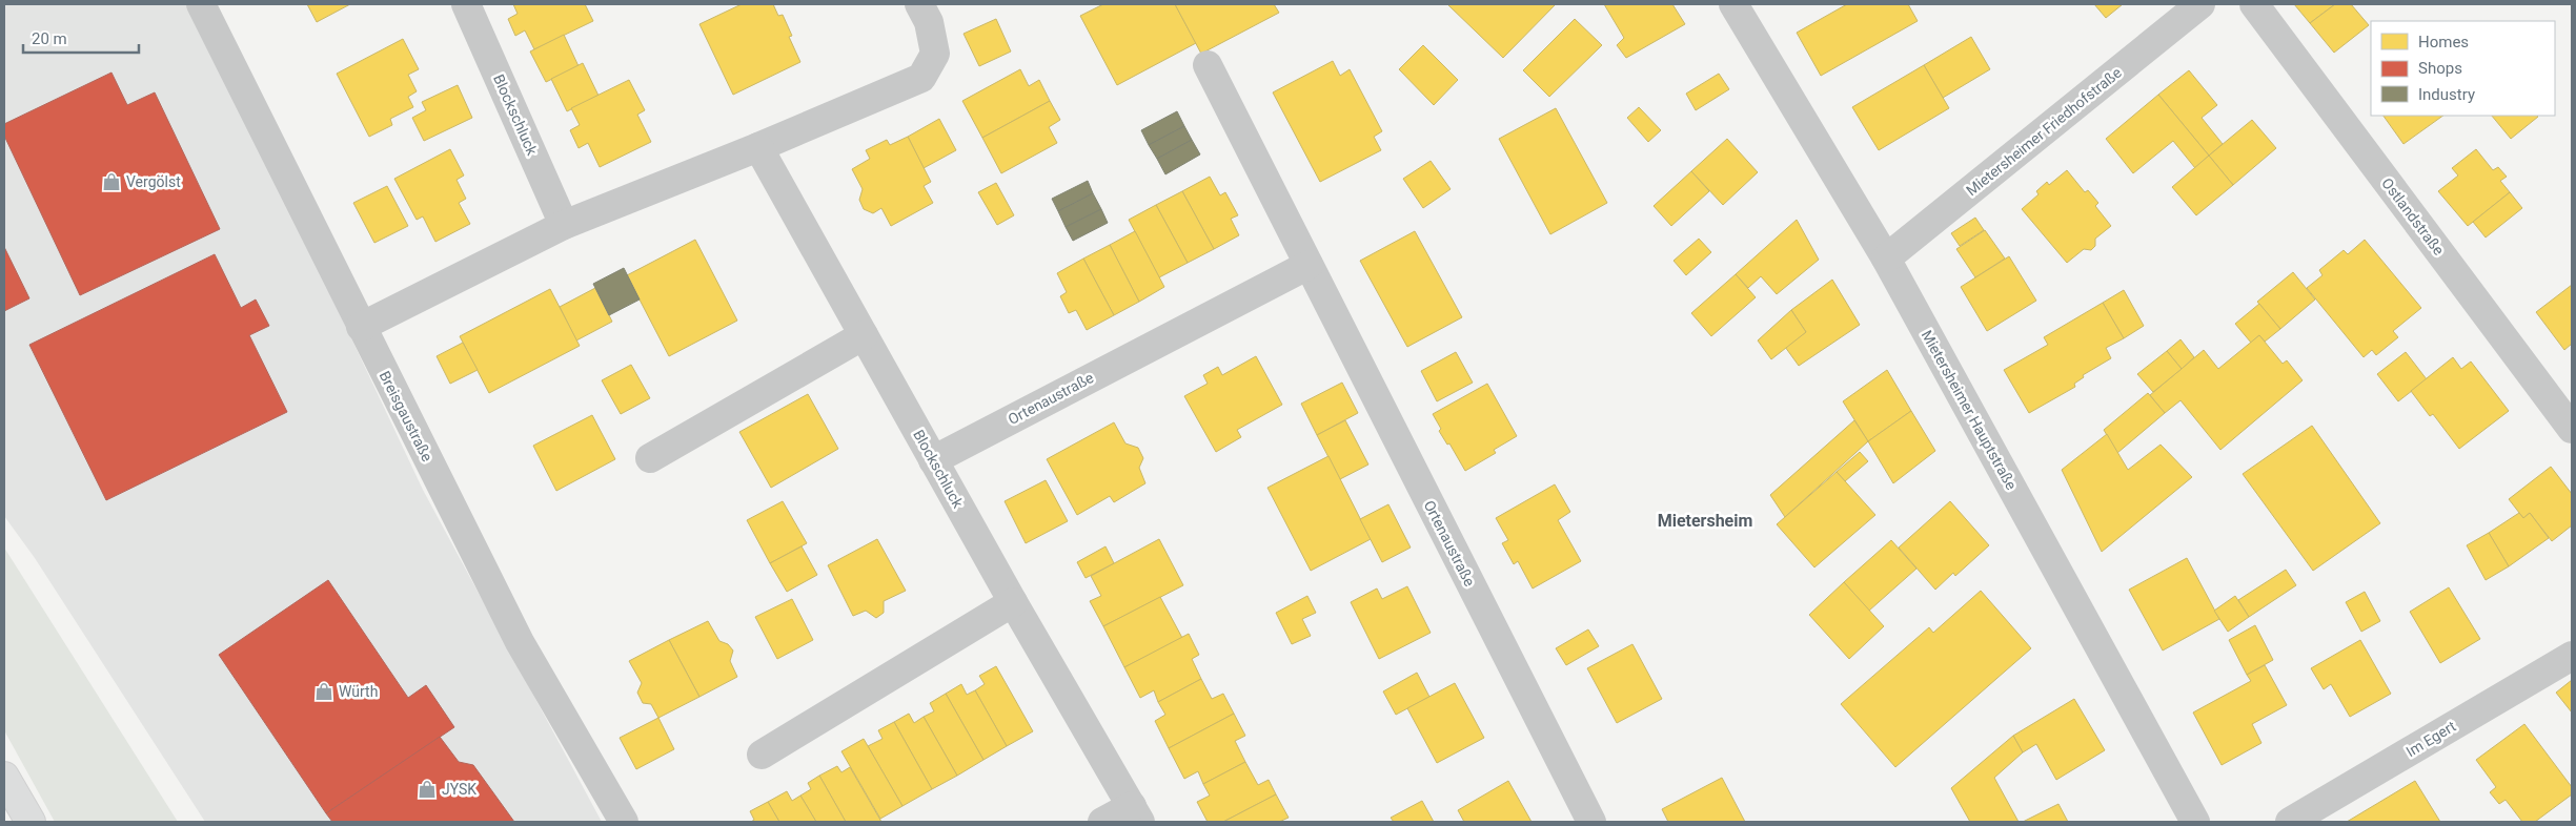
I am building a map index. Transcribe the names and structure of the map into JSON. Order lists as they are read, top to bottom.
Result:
{
  "streets": {
    "street": [
      "Blockschluck",
      "Mietersheimer Friedhofstraße",
      "Ostlandstraße",
      "Ortenaustraße",
      "Mietersheimer Hauptstraße",
      "Breisgaustraße",
      "Im Egert"
    ]
  },
  "crossings": [
    ["Blockschluck", "Ortenaustraße"],
    ["Mietersheimer Friedhofstraße", "Mietersheimer Hauptstraße"]
  ],
  "districts": ["Mietersheim"],
  "places": {
    "shop": ["Vergölst", "Würth", "JYSK"]
  },
  "legend": ["Homes", "Shops", "Industry"],
  "scale_bar": "20 m"
}
